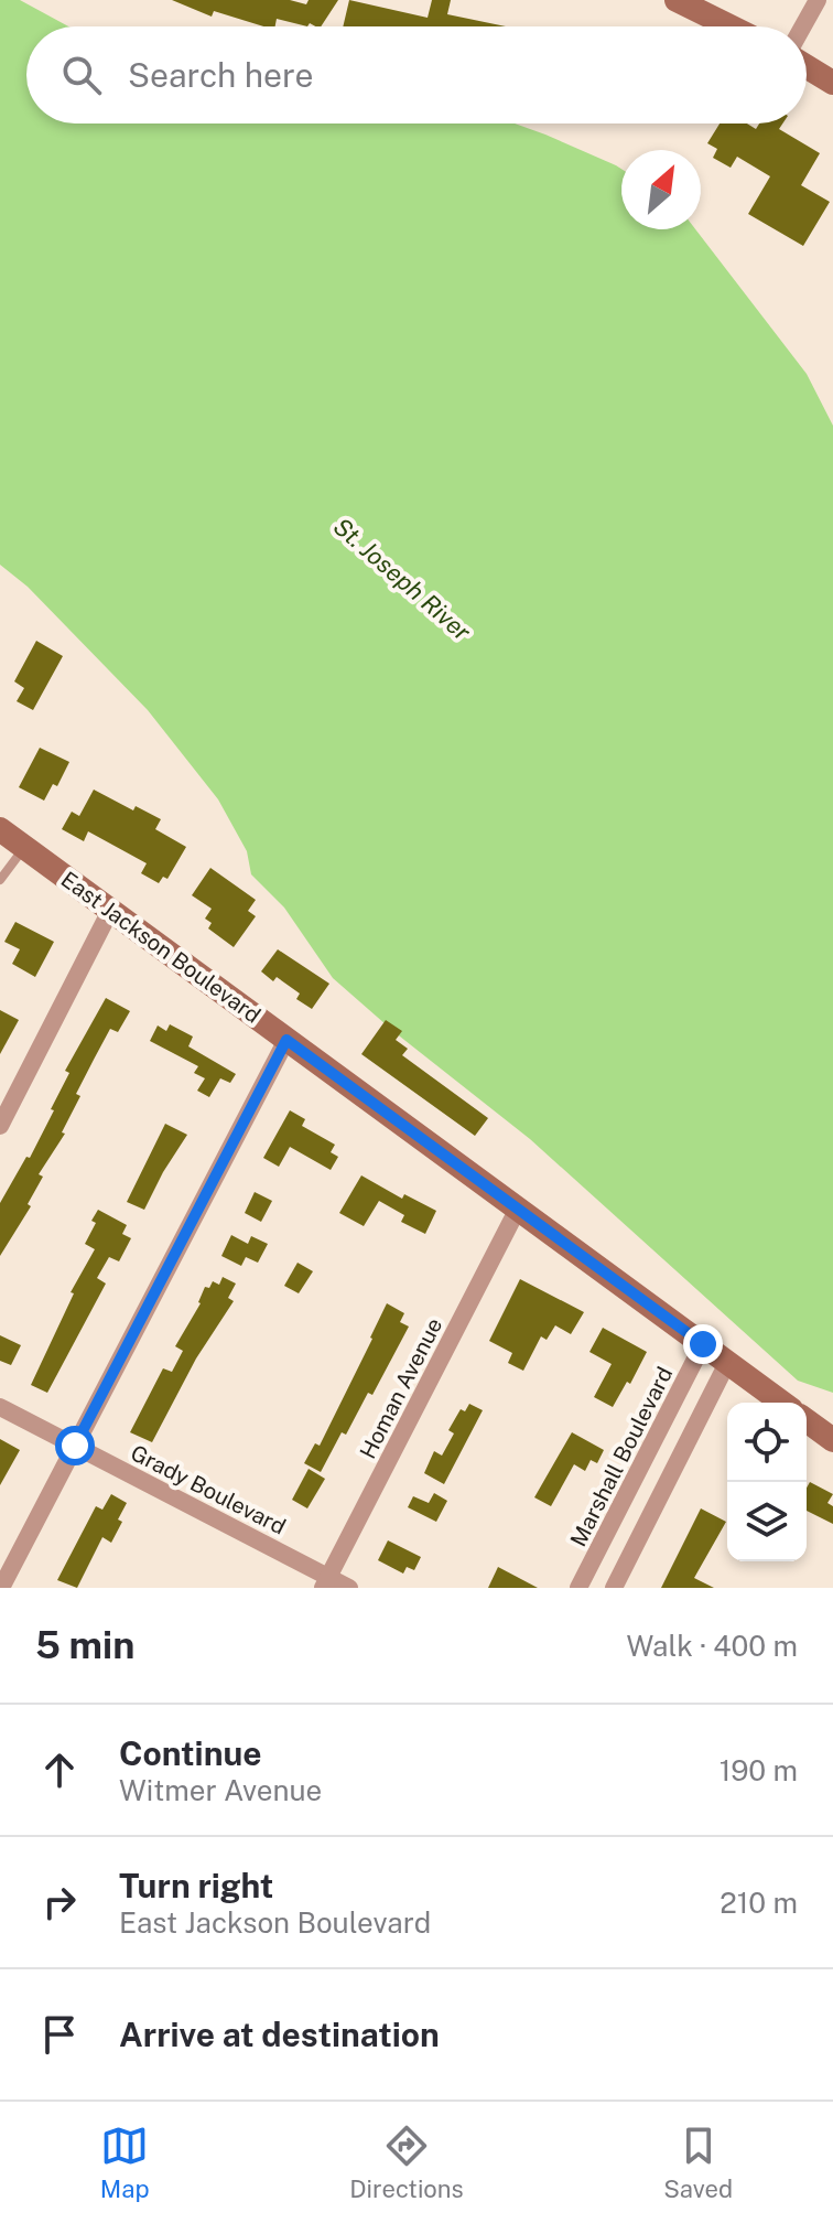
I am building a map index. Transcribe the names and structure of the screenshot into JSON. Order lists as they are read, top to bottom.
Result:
{
  "streets": {
    "main road": ["East Jackson Boulevard"],
    "street": ["Homan Avenue", "Marshall Boulevard", "Grady Boulevard"]
  },
  "crossings": [
    ["East Jackson Boulevard", "Homan Avenue"],
    ["East Jackson Boulevard", "Marshall Boulevard"],
    ["Homan Avenue", "Grady Boulevard"]
  ],
  "water": ["St. Joseph River"],
  "north": "top right",
  "page": {
    "search": "Search here",
    "heading": ["5 min", "Walk · 400 m"],
    "list": [
      ["Continue", "Witmer Avenue", "190 m"],
      ["Turn right", "East Jackson Boulevard", "210 m"],
      "Arrive at destination"
    ],
    "nav": ["Map", "Directions", "Saved"]
  }
}
